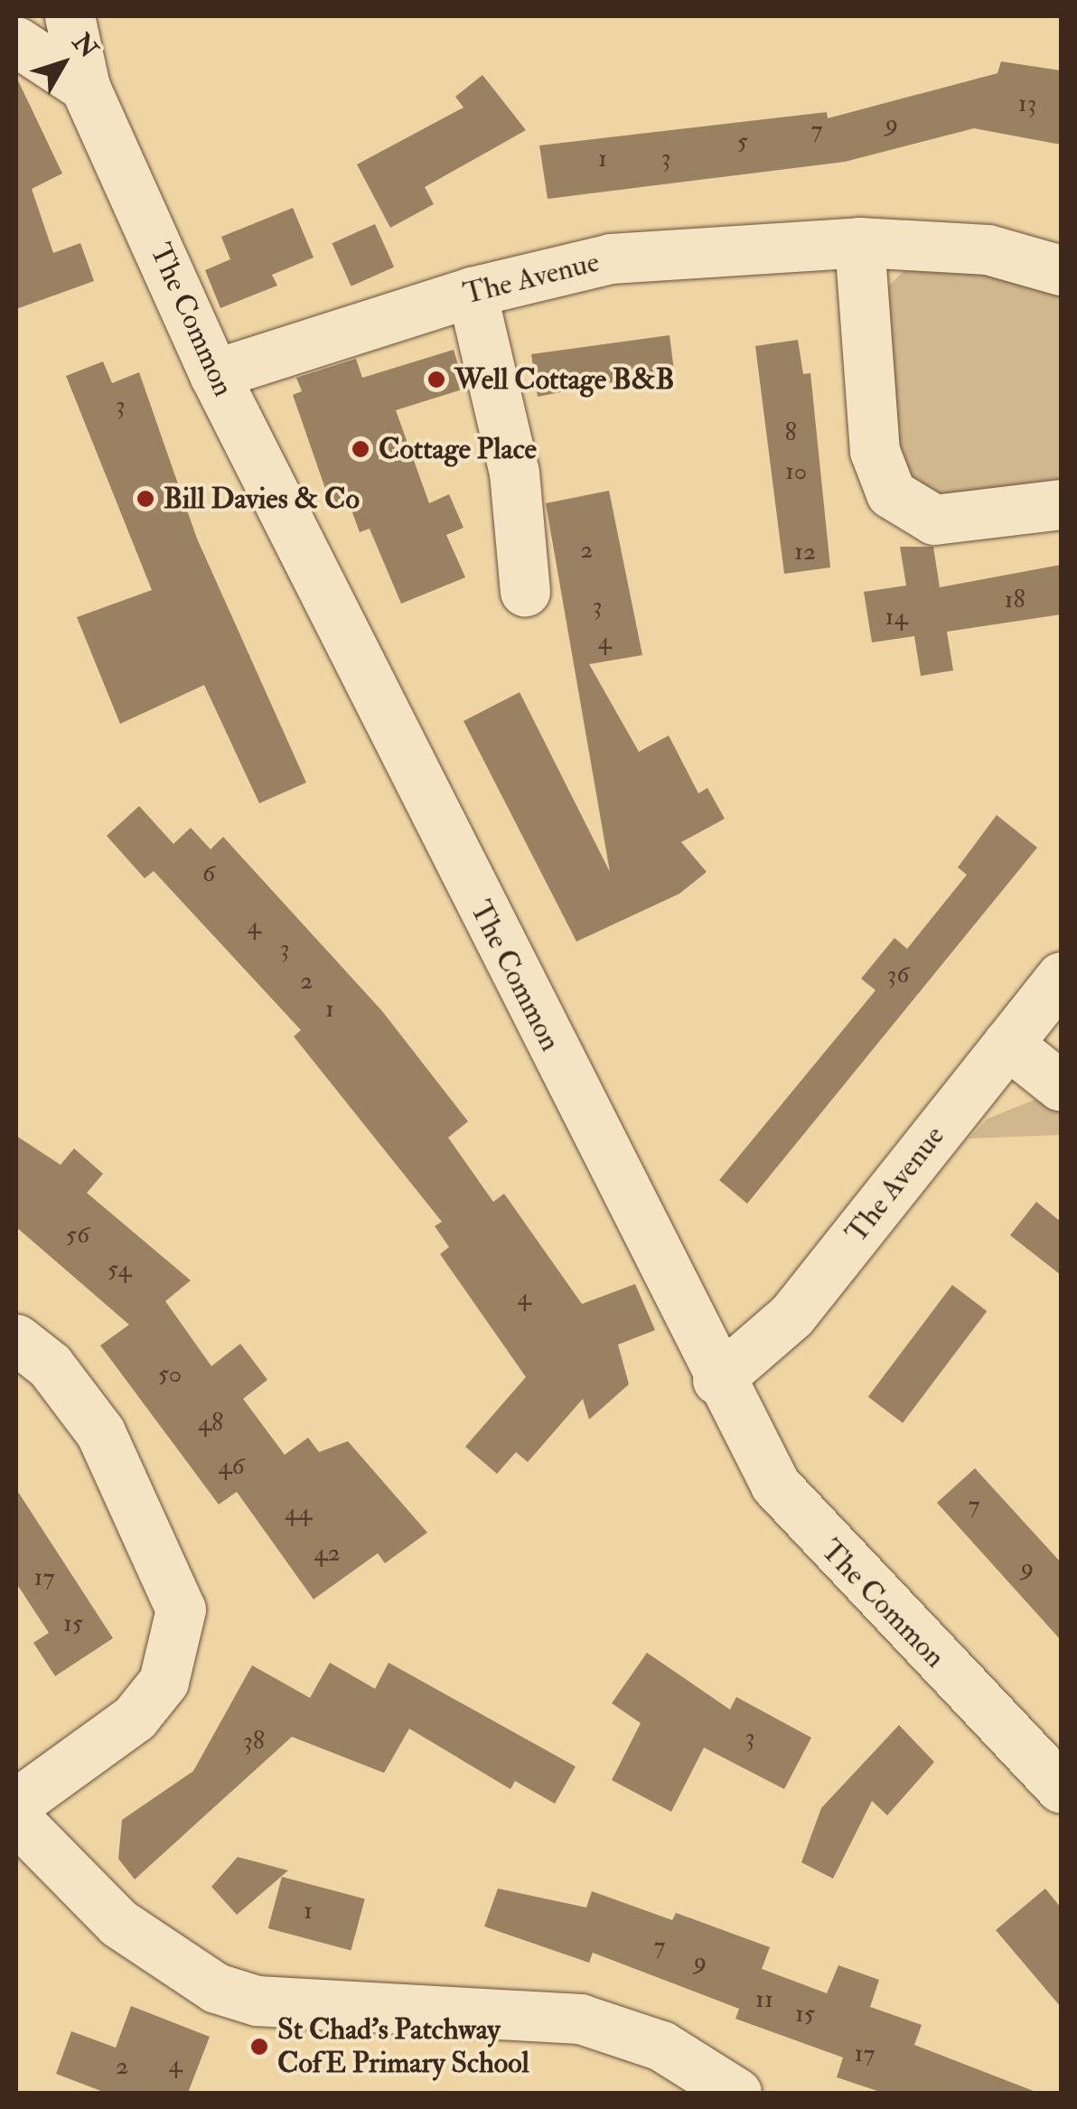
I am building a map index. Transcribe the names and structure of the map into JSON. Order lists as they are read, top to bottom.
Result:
{
  "streets": {
    "street": ["The Avenue", "The Common"]
  },
  "crossings": [
    ["The Avenue", "The Common"]
  ],
  "places": [
    "Well Cottage B&B",
    "Cottage Place",
    "Bill Davies & Co",
    "St Chad's Patchway CofE Primary School"
  ],
  "house_numbers": [
    "13",
    "9",
    "7",
    "5",
    "3",
    "1",
    "3",
    "8",
    "10",
    "2",
    "12",
    "18",
    "3",
    "14",
    "4",
    "6",
    "4",
    "3",
    "36",
    "2",
    "1",
    "56",
    "54",
    "4",
    "50",
    "48",
    "46",
    "7",
    "44",
    "42",
    "9",
    "17",
    "15",
    "3",
    "38",
    "1",
    "7",
    "9",
    "11",
    "15",
    "17",
    "4",
    "2"
  ],
  "north": "top right"
}
